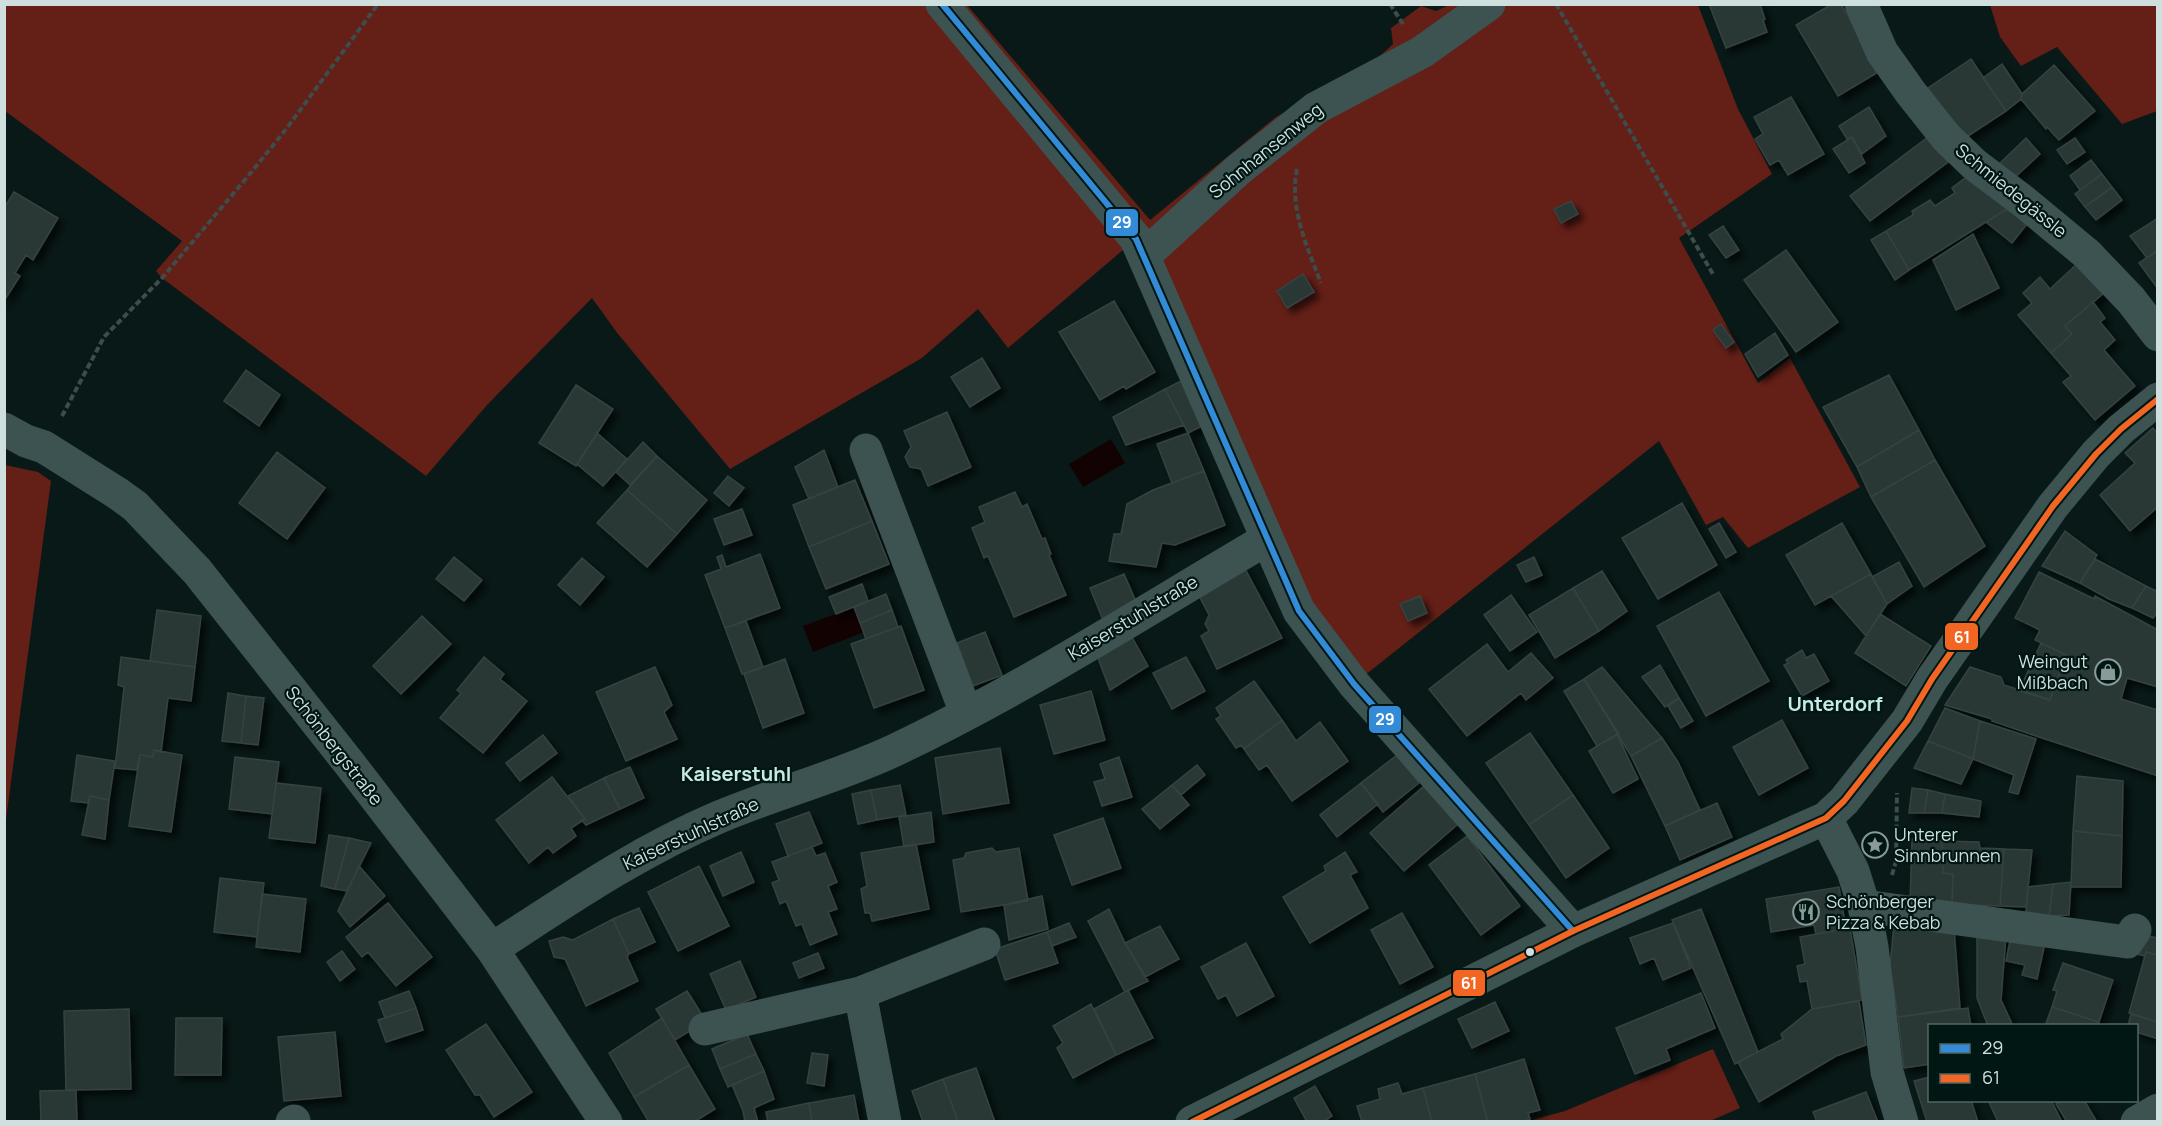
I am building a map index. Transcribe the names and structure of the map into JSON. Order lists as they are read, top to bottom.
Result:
{
  "streets": {
    "street": [
      "Sohnhansenweg",
      "Schmiedegässle",
      "Kaiserstuhlstraße",
      "Schönbergstraße"
    ]
  },
  "crossings": [
    ["Kaiserstuhlstraße", "Schönbergstraße"]
  ],
  "districts": ["Unterdorf", "Kaiserstuhl"],
  "places": {
    "shop": ["Weingut Mißbach"],
    "place": ["Unterer Sinnbrunnen"],
    "restaurant": ["Schönberger Pizza & Kebab"]
  },
  "lines": ["transit line 29", "transit line 61"],
  "legend": ["29", "61"]
}
